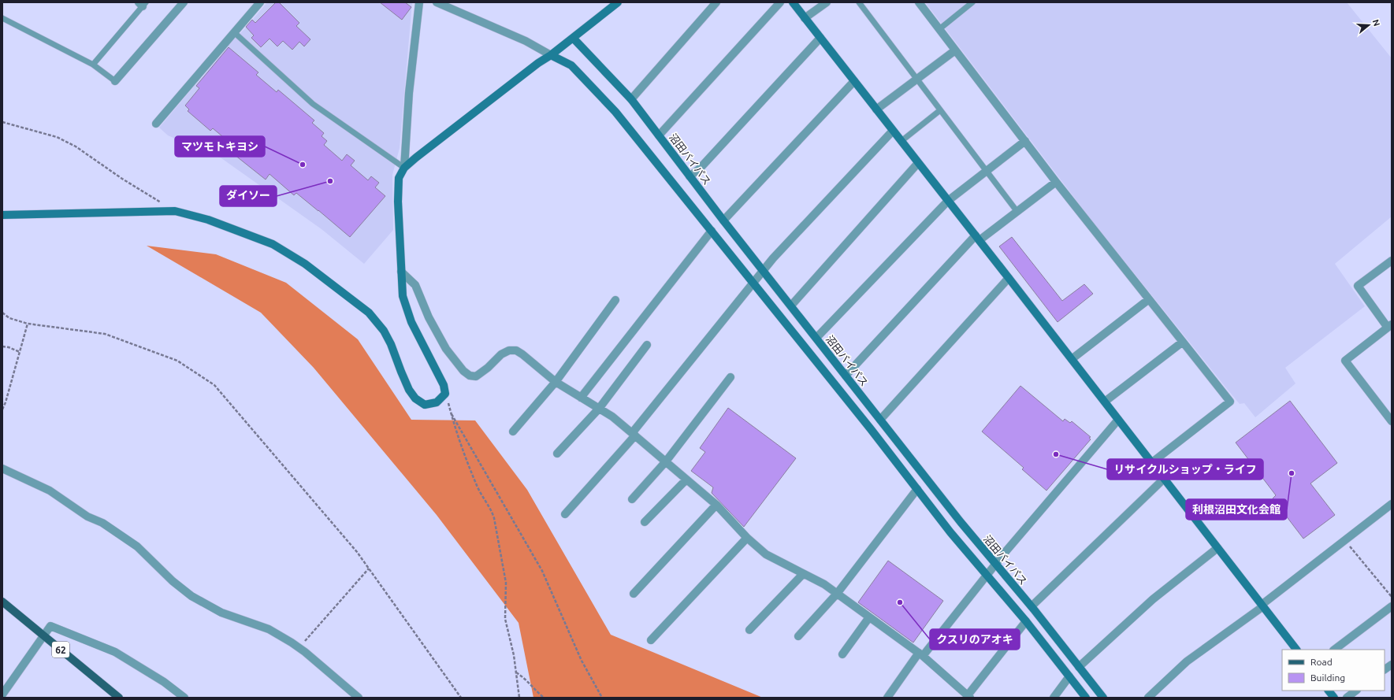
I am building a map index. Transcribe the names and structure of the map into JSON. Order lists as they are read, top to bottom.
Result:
{
  "streets": {
    "main road": ["62"],
    "street": ["沼田バイパス"]
  },
  "places": [
    "マツモトキヨシ",
    "ダイソー",
    "リサイクルショップ・ライフ",
    "利根沼田文化会館",
    "クスリのアオキ"
  ],
  "legend": ["Road", "Building"],
  "north": "right"
}
